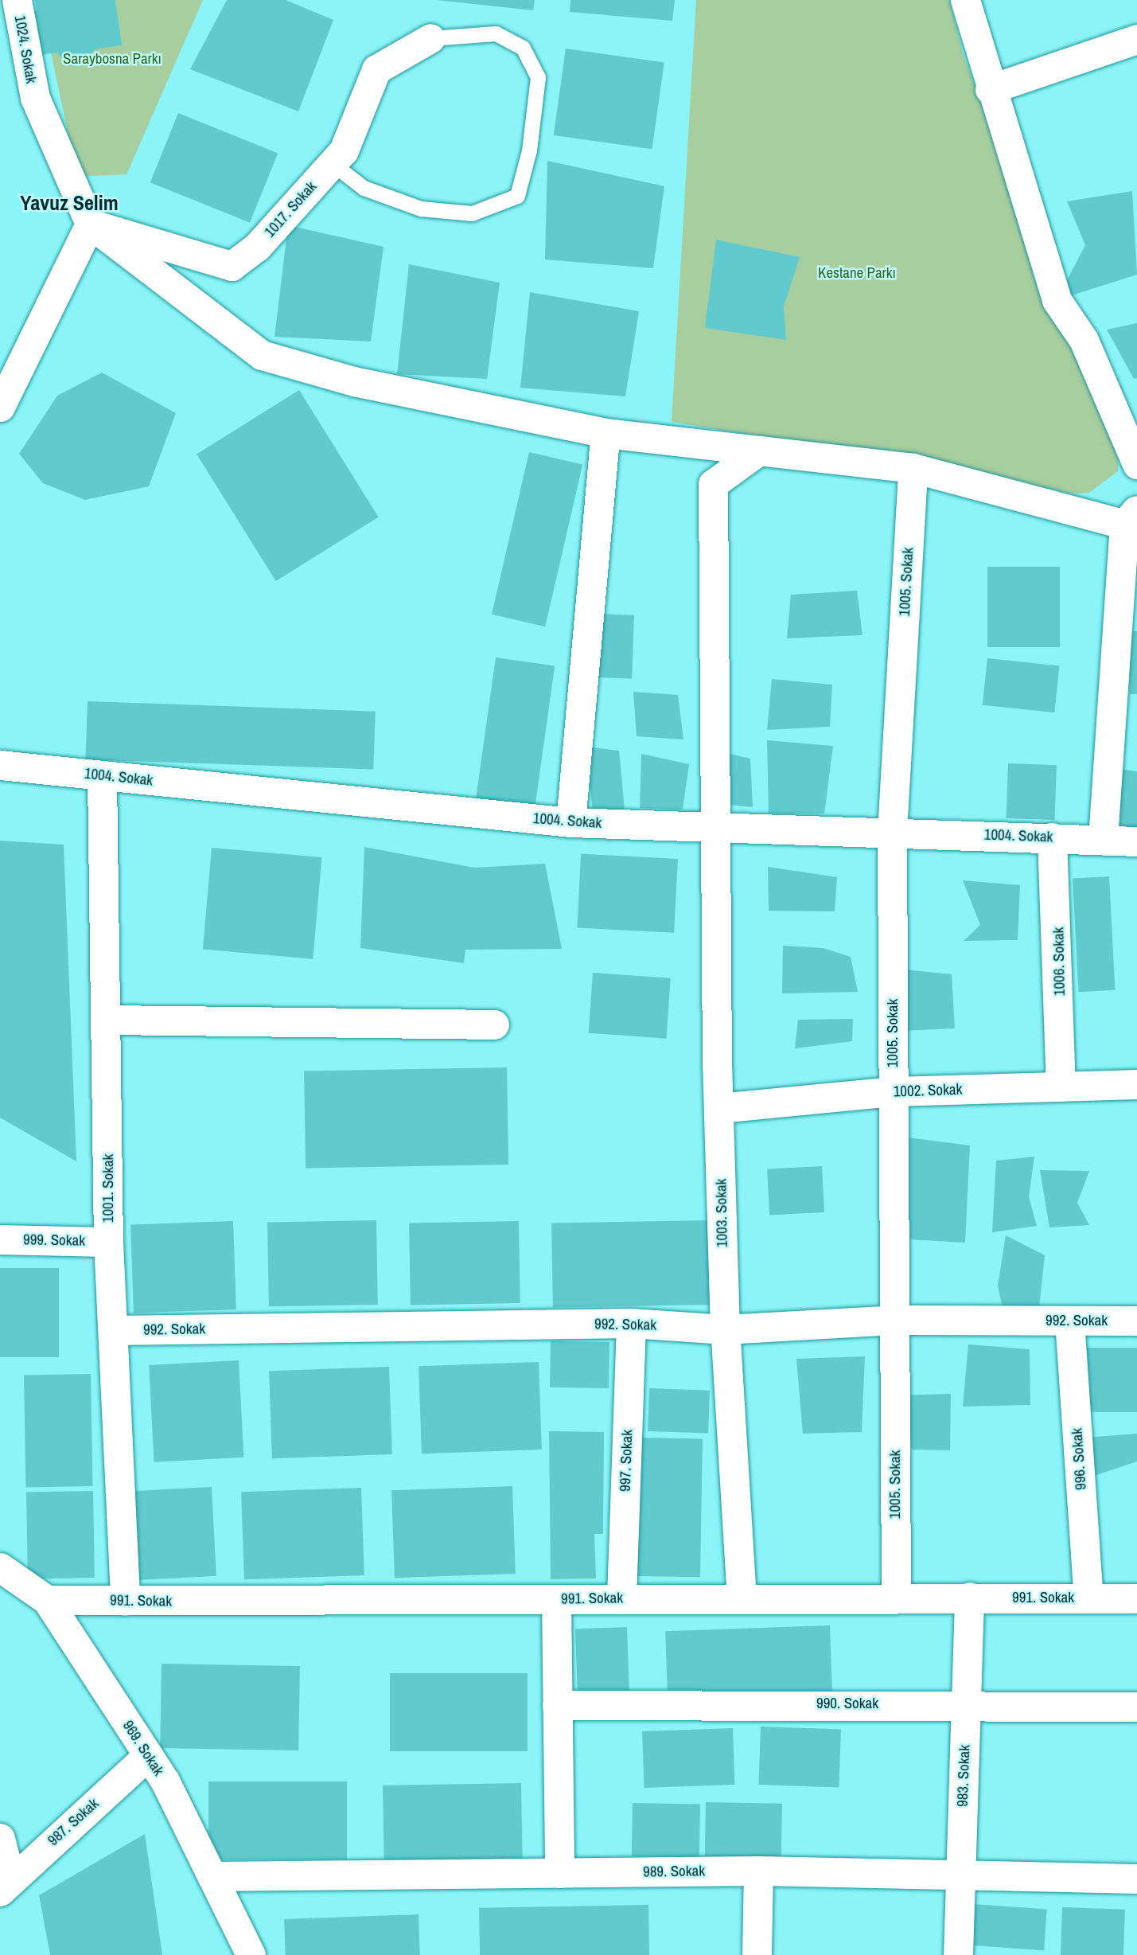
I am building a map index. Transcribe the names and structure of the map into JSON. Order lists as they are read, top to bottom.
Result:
{
  "streets": {
    "street": [
      "1024. Sokak",
      "1017. Sokak",
      "1005. Sokak",
      "1004. Sokak",
      "1006. Sokak",
      "1002. Sokak",
      "1001. Sokak",
      "1003. Sokak",
      "999. Sokak",
      "992. Sokak",
      "996. Sokak",
      "997. Sokak",
      "991. Sokak",
      "990. Sokak",
      "969. Sokak",
      "983. Sokak",
      "987. Sokak",
      "989. Sokak"
    ]
  },
  "crossings": [
    ["1024. Sokak", "1017. Sokak"],
    ["1005. Sokak", "1004. Sokak"],
    ["1005. Sokak", "1002. Sokak"],
    ["1005. Sokak", "992. Sokak"],
    ["1005. Sokak", "991. Sokak"],
    ["1004. Sokak", "1006. Sokak"],
    ["1004. Sokak", "1001. Sokak"],
    ["1004. Sokak", "1003. Sokak"],
    ["1006. Sokak", "1002. Sokak"],
    ["1002. Sokak", "1003. Sokak"],
    ["1001. Sokak", "999. Sokak"],
    ["1001. Sokak", "992. Sokak"],
    ["1001. Sokak", "991. Sokak"],
    ["1003. Sokak", "992. Sokak"],
    ["1003. Sokak", "991. Sokak"],
    ["992. Sokak", "996. Sokak"],
    ["992. Sokak", "997. Sokak"],
    ["996. Sokak", "991. Sokak"],
    ["997. Sokak", "991. Sokak"],
    ["991. Sokak", "969. Sokak"],
    ["991. Sokak", "983. Sokak"],
    ["990. Sokak", "983. Sokak"],
    ["969. Sokak", "987. Sokak"],
    ["969. Sokak", "989. Sokak"],
    ["983. Sokak", "989. Sokak"]
  ],
  "districts": ["Yavuz Selim"],
  "parks": ["Saraybosna Parkı", "Kestane Parkı"]
}
